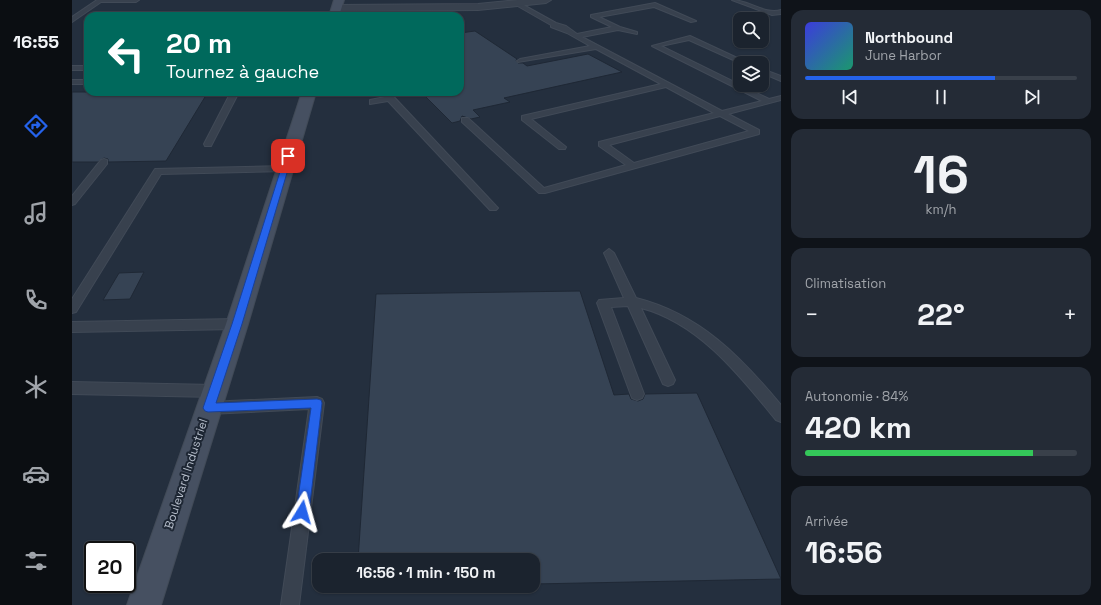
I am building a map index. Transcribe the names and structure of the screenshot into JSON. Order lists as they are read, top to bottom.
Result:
{
  "streets": {
    "street": ["Boulevard Industriel"]
  },
  "page": {
    "tabs": "16:55",
    "turn": ["20 m", "Tournez à gauche"],
    "song": ["Northbound", "June Harbor"],
    "tile": [
      ["16", "km/h"],
      "Climatisation",
      ["Autonomie · 84%", "420 km"],
      ["Arrivée", "16:56"]
    ],
    "heat": ["−", "22°", "+"],
    "limit": "20",
    "trip": "16:56 · 1 min · 150 m"
  }
}
